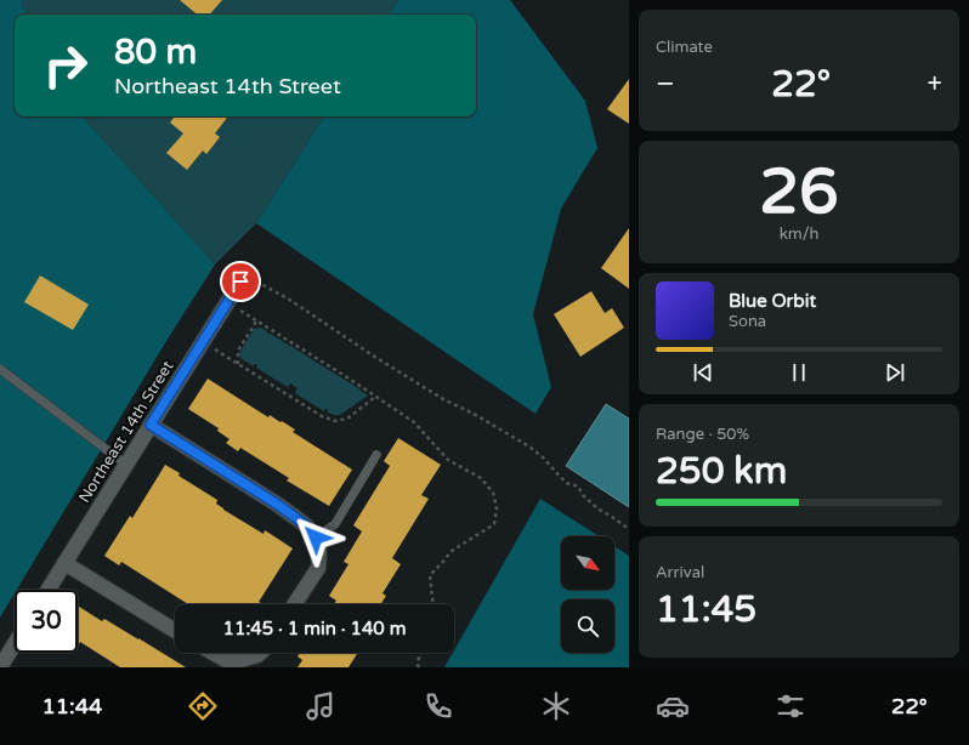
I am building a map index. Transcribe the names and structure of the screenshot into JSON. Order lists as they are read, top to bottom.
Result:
{
  "streets": {
    "street": ["Northeast 14th Street"]
  },
  "north": "bottom right",
  "page": {
    "tile": [
      "Climate",
      ["26", "km/h"],
      ["Range · 50%", "250 km"],
      ["Arrival", "11:45"]
    ],
    "turn": ["80 m", "Northeast 14th Street"],
    "heat": ["−", "22°", "+"],
    "song": ["Blue Orbit", "Sona"],
    "limit": "30",
    "trip": "11:45 · 1 min · 140 m",
    "tabs": ["11:44", "22°"]
  }
}
